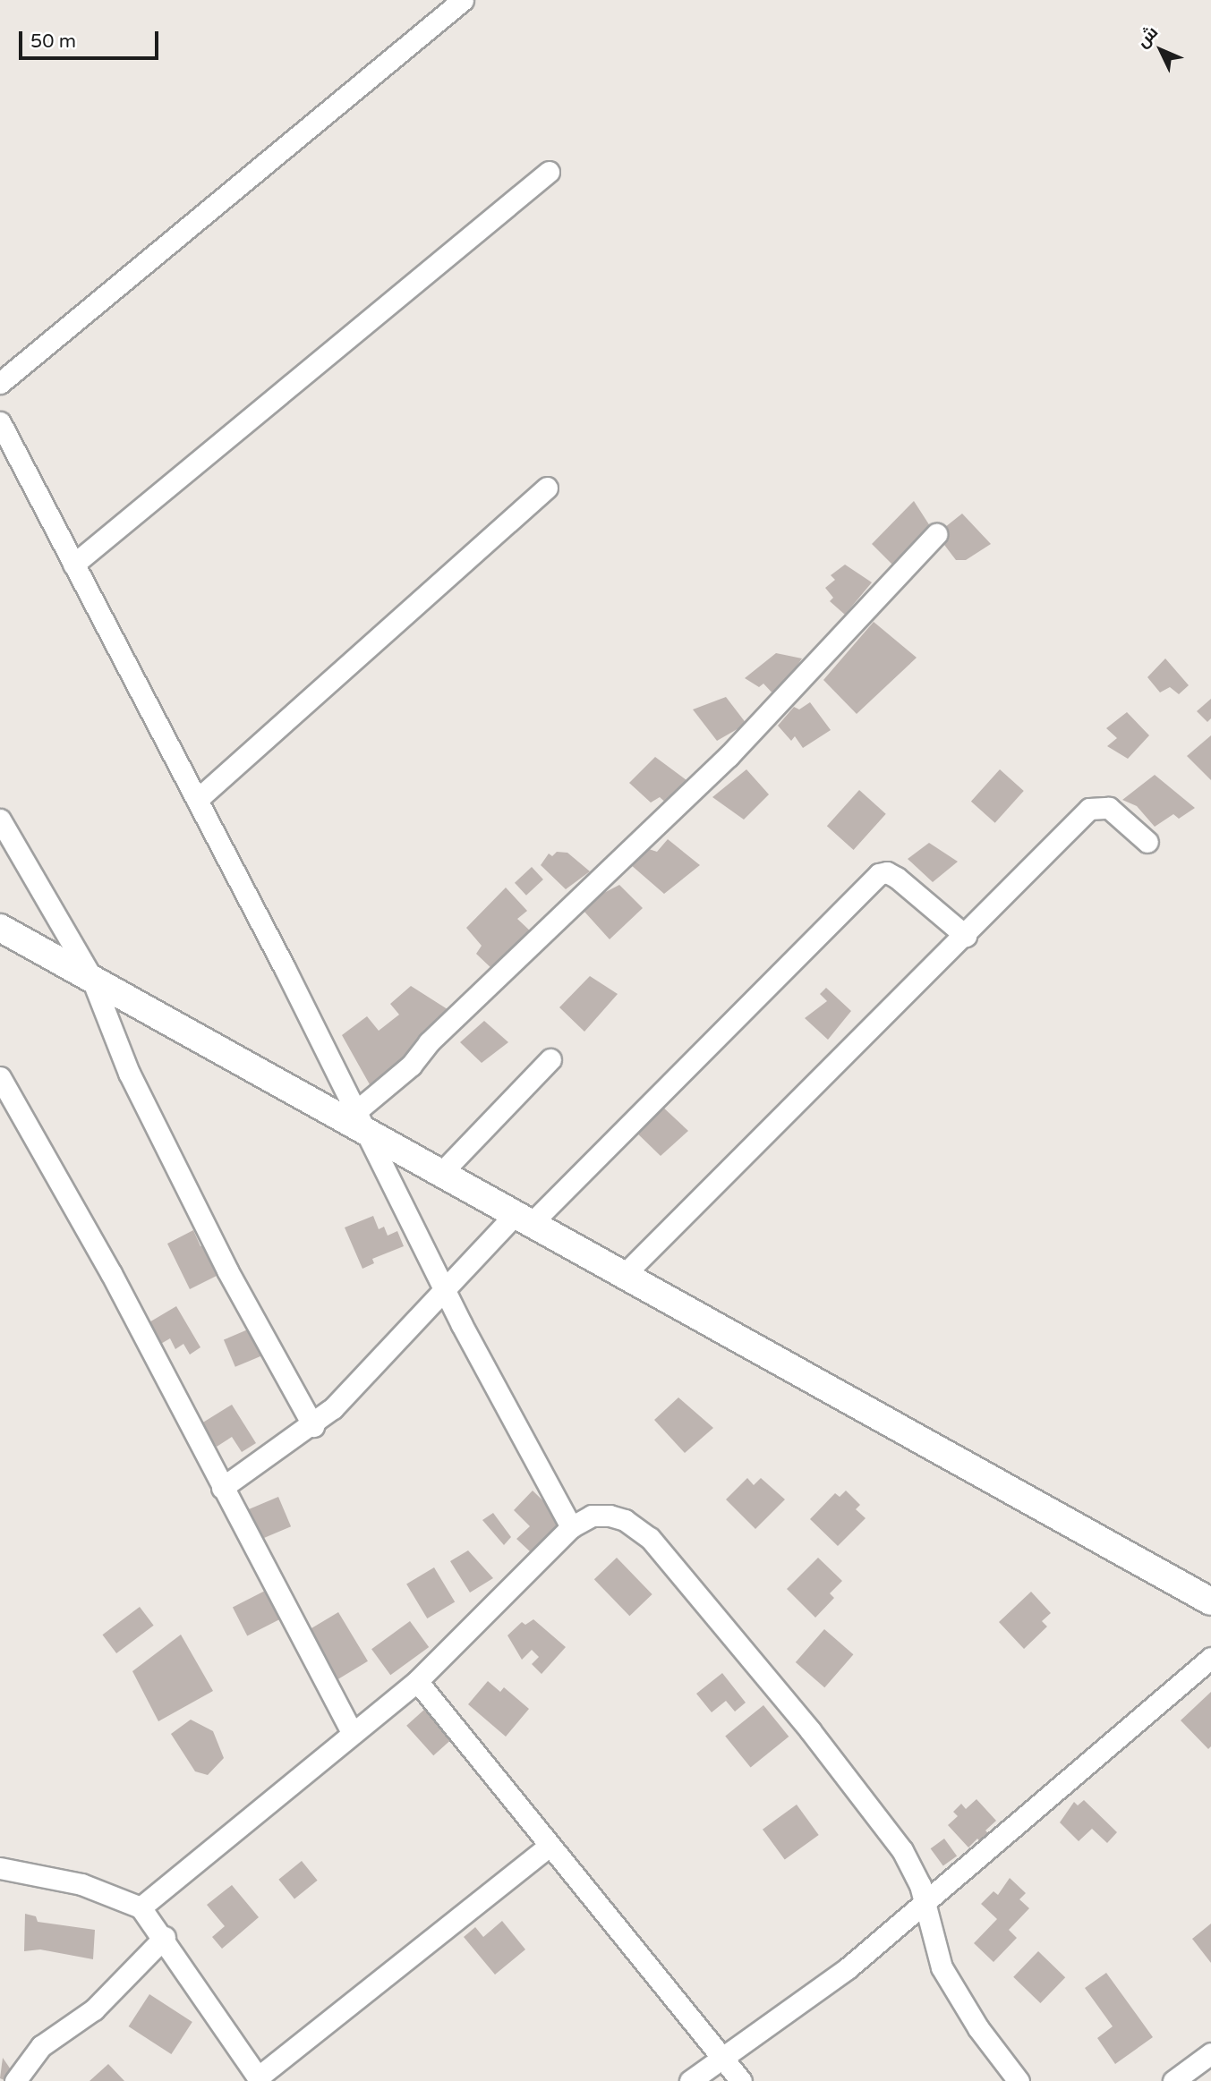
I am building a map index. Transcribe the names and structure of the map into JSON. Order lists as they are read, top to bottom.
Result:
{
  "scale_bar": "50 m",
  "north": "top left"
}
